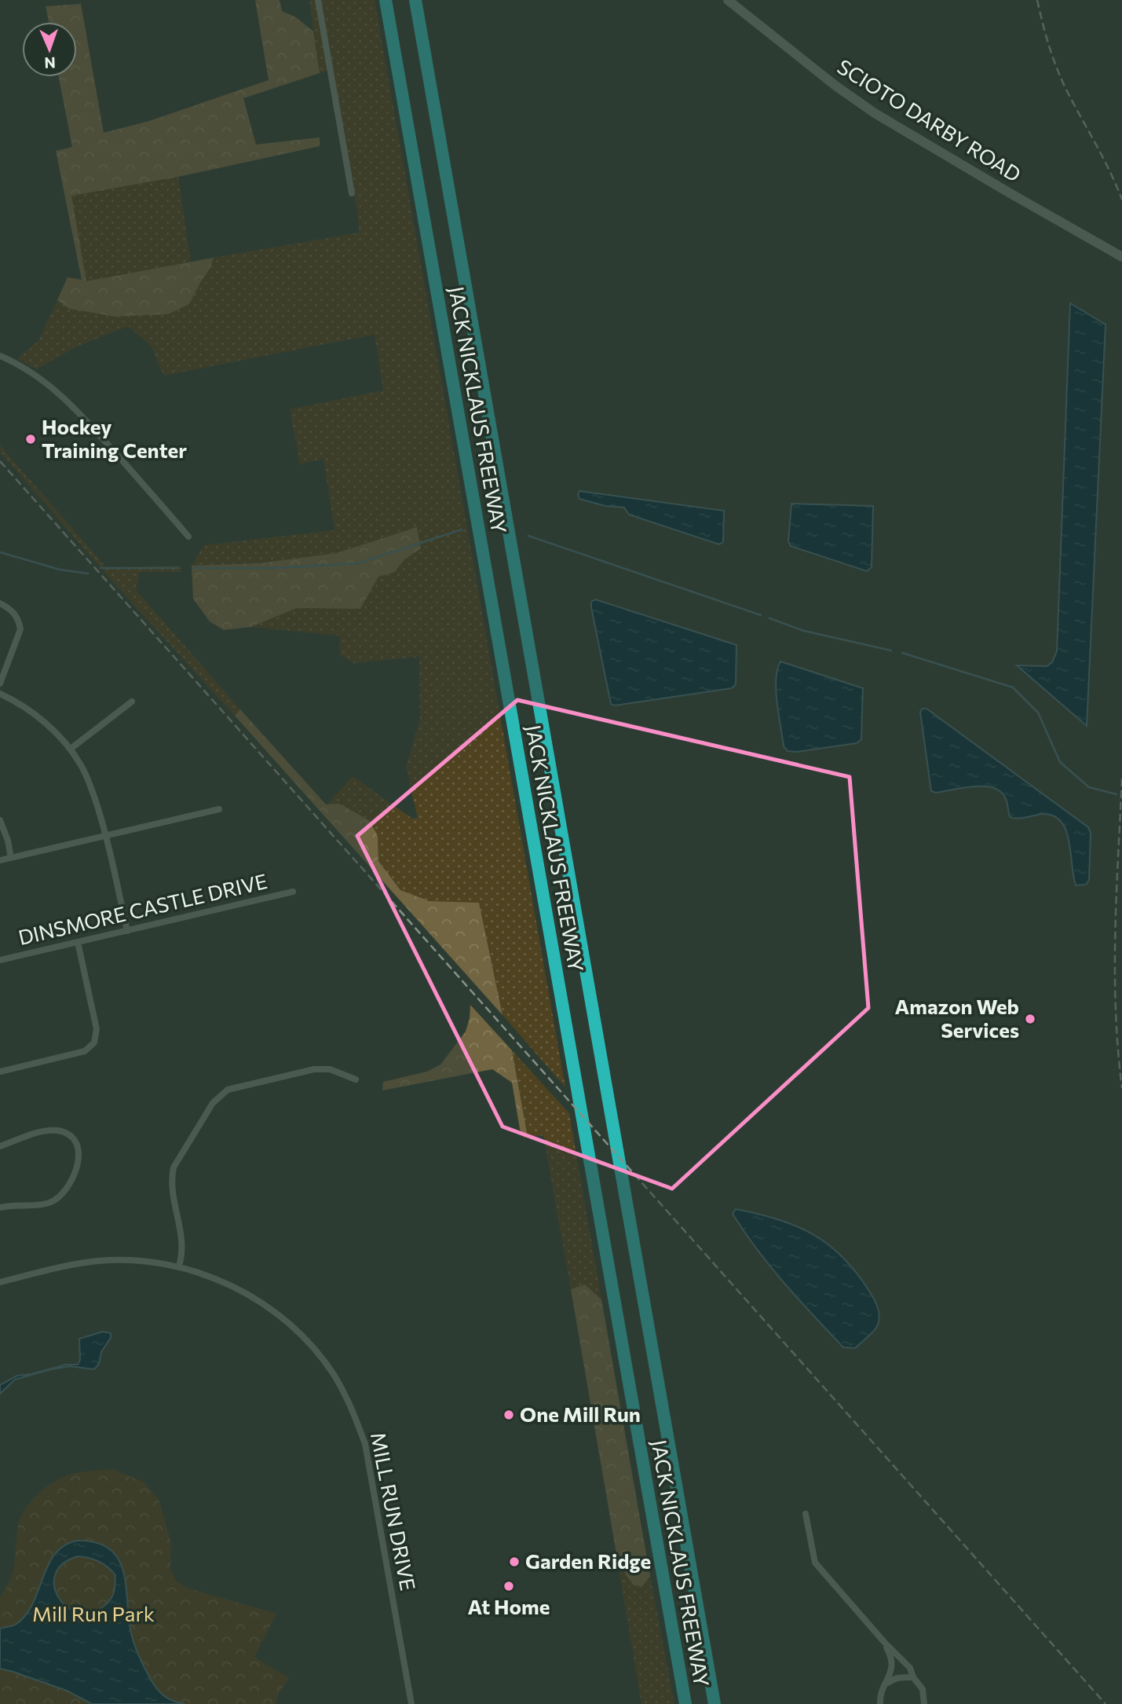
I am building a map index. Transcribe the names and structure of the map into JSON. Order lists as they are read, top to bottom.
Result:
{
  "streets": {
    "highway": ["JACK NICKLAUS FREEWAY"],
    "main road": ["SCIOTO DARBY ROAD"],
    "street": ["DINSMORE CASTLE DRIVE", "MILL RUN DRIVE"]
  },
  "parks": ["Mill Run Park"],
  "places": [
    "Hockey Training Center",
    "Amazon Web Services",
    "One Mill Run",
    "Garden Ridge",
    "At Home"
  ],
  "north": "bottom"
}
